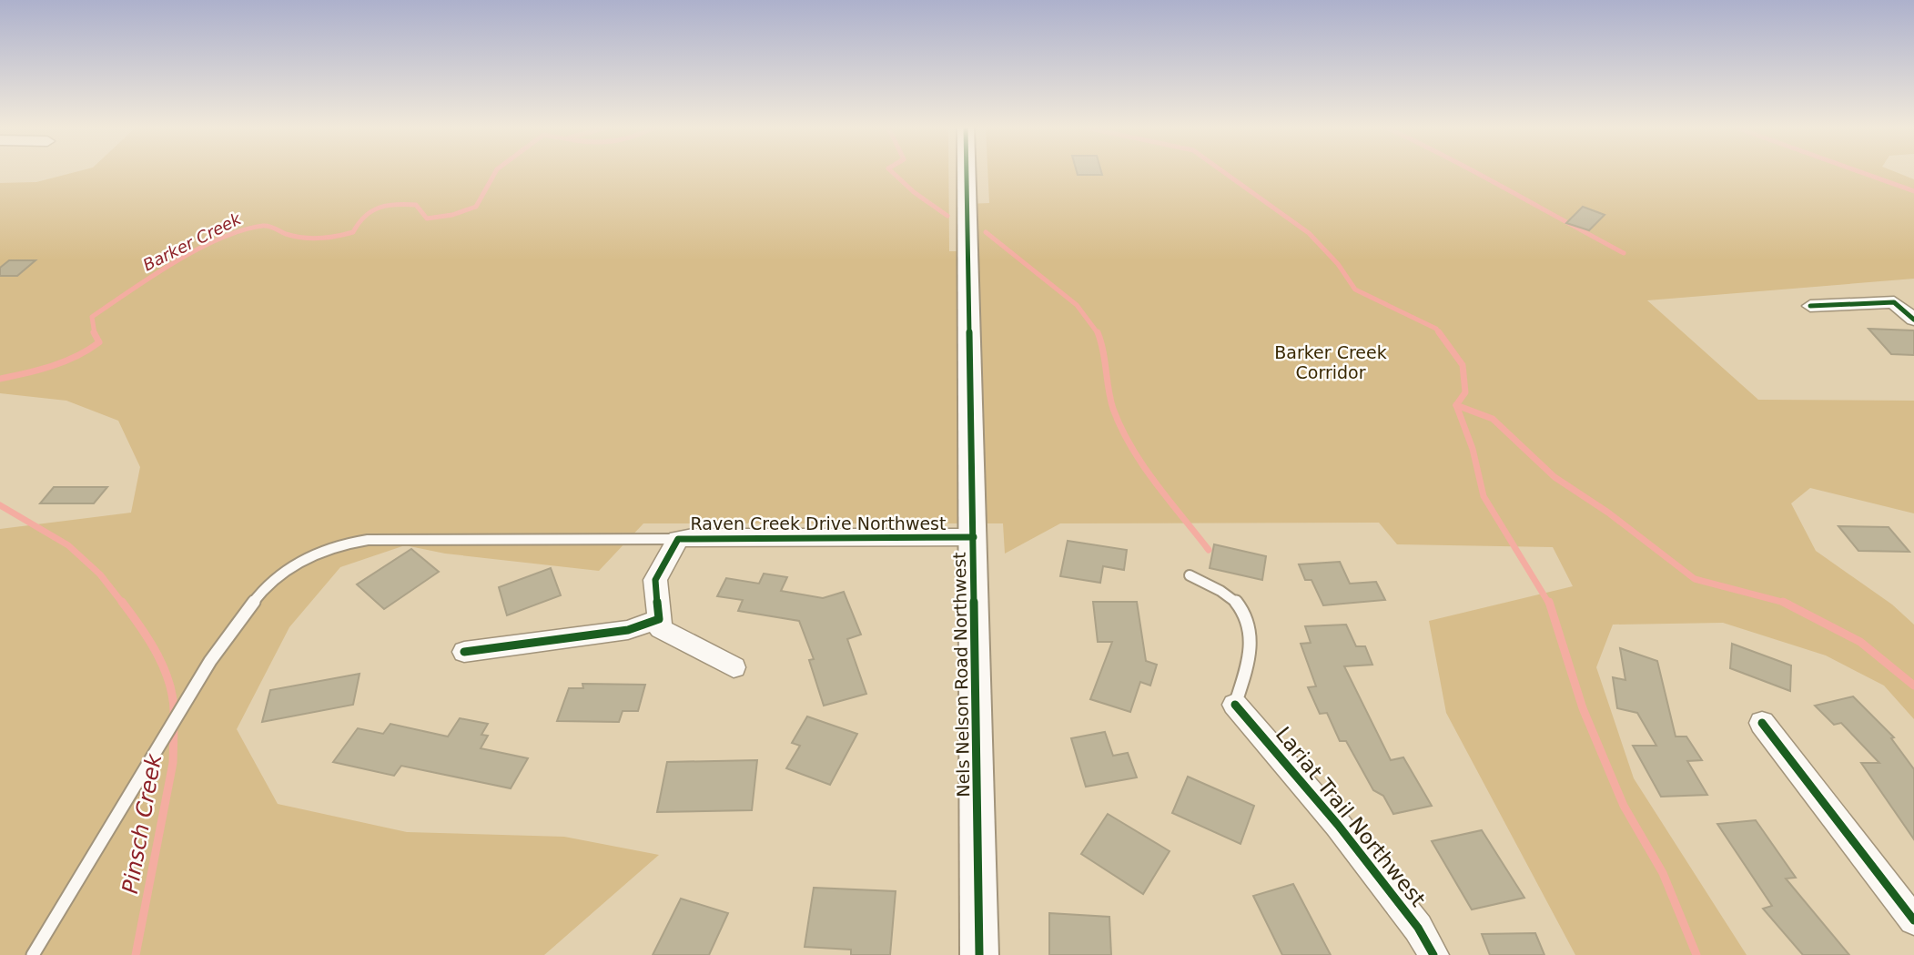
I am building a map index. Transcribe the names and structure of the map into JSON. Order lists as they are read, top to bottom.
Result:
{
  "streets": {
    "street": ["Raven Creek Drive Northwest", "Nels Nelson Road Northwest", "Lariat Trail Northwest"]
  },
  "crossings": [
    ["Raven Creek Drive Northwest", "Nels Nelson Road Northwest"]
  ],
  "water": ["Barker Creek", "Pinsch Creek"],
  "parks": ["Barker Creek Corridor"]
}
